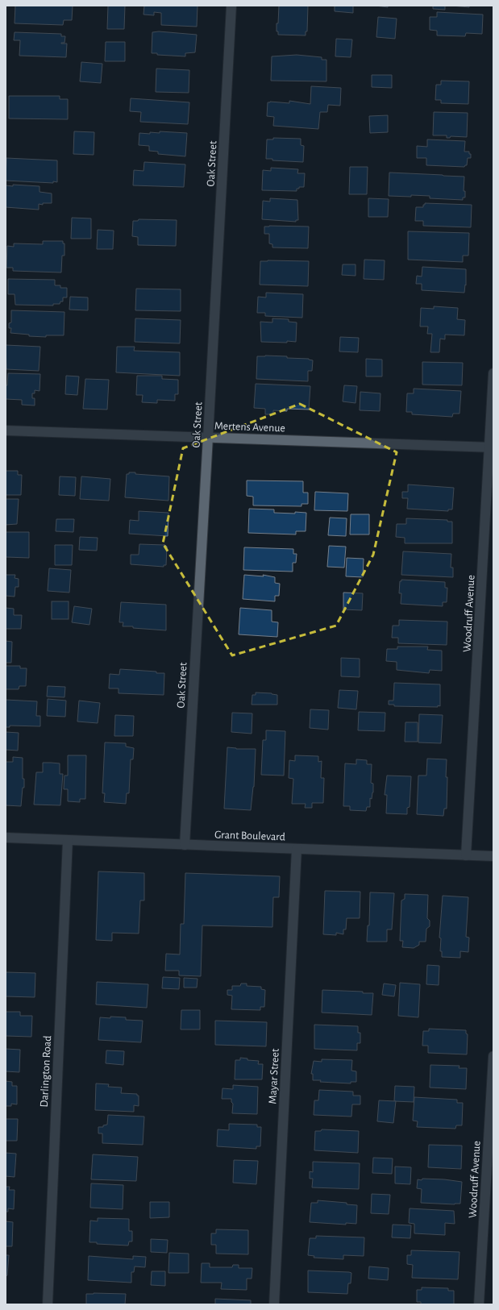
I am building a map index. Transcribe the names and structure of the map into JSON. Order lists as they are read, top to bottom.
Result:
{
  "streets": {
    "street": [
      "Oak Street",
      "Mertens Avenue",
      "Woodruff Avenue",
      "Grant Boulevard",
      "Darlington Road",
      "Mayar Street"
    ]
  },
  "crossings": [
    ["Oak Street", "Mertens Avenue"],
    ["Oak Street", "Grant Boulevard"],
    ["Mertens Avenue", "Woodruff Avenue"],
    ["Woodruff Avenue", "Grant Boulevard"],
    ["Grant Boulevard", "Darlington Road"],
    ["Grant Boulevard", "Mayar Street"]
  ]
}
